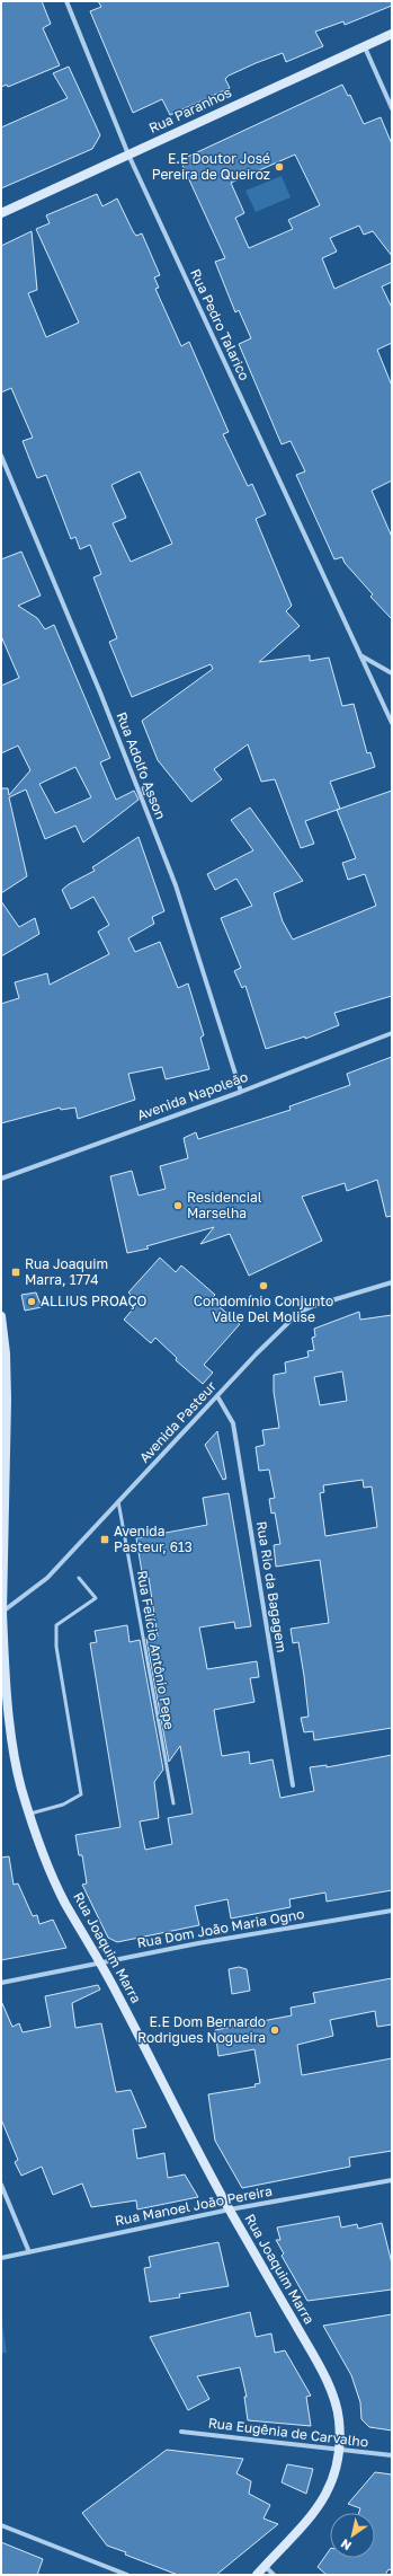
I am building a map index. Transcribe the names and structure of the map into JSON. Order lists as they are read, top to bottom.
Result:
{
  "streets": {
    "street": [
      "Rua Paranhos",
      "Rua Pedro Talarico",
      "Rua Adolfo Asson",
      "Avenida Napoleão",
      "Avenida Pasteur",
      "Rua Rio da Bagagem",
      "Rua Dom João Maria Ogno",
      "Rua Joaquim Marra",
      "Rua Manoel João Pereira",
      "Rua Eugênia de Carvalho"
    ],
    "lane": ["Rua Felício Antônio Pepe"]
  },
  "crossings": [
    ["Rua Paranhos", "Rua Pedro Talarico"],
    ["Rua Adolfo Asson", "Avenida Napoleão"],
    ["Avenida Pasteur", "Rua Rio da Bagagem"],
    ["Avenida Pasteur", "Rua Felício Antônio Pepe"],
    ["Avenida Pasteur", "Rua Joaquim Marra"],
    ["Rua Dom João Maria Ogno", "Rua Joaquim Marra"],
    ["Rua Joaquim Marra", "Rua Manoel João Pereira"],
    ["Rua Joaquim Marra", "Rua Eugênia de Carvalho"]
  ],
  "places": {
    "other": [
      "E.E Doutor José Pereira de Queiroz",
      "Residencial Marselha",
      "Condomínio Conjunto Valle Del Molise",
      "ALLIUS PROAÇO",
      "E.E Dom Bernardo Rodrigues Nogueira"
    ],
    "transit": ["Rua Joaquim Marra, 1774", "Avenida Pasteur, 613"]
  },
  "north": "bottom left"
}
